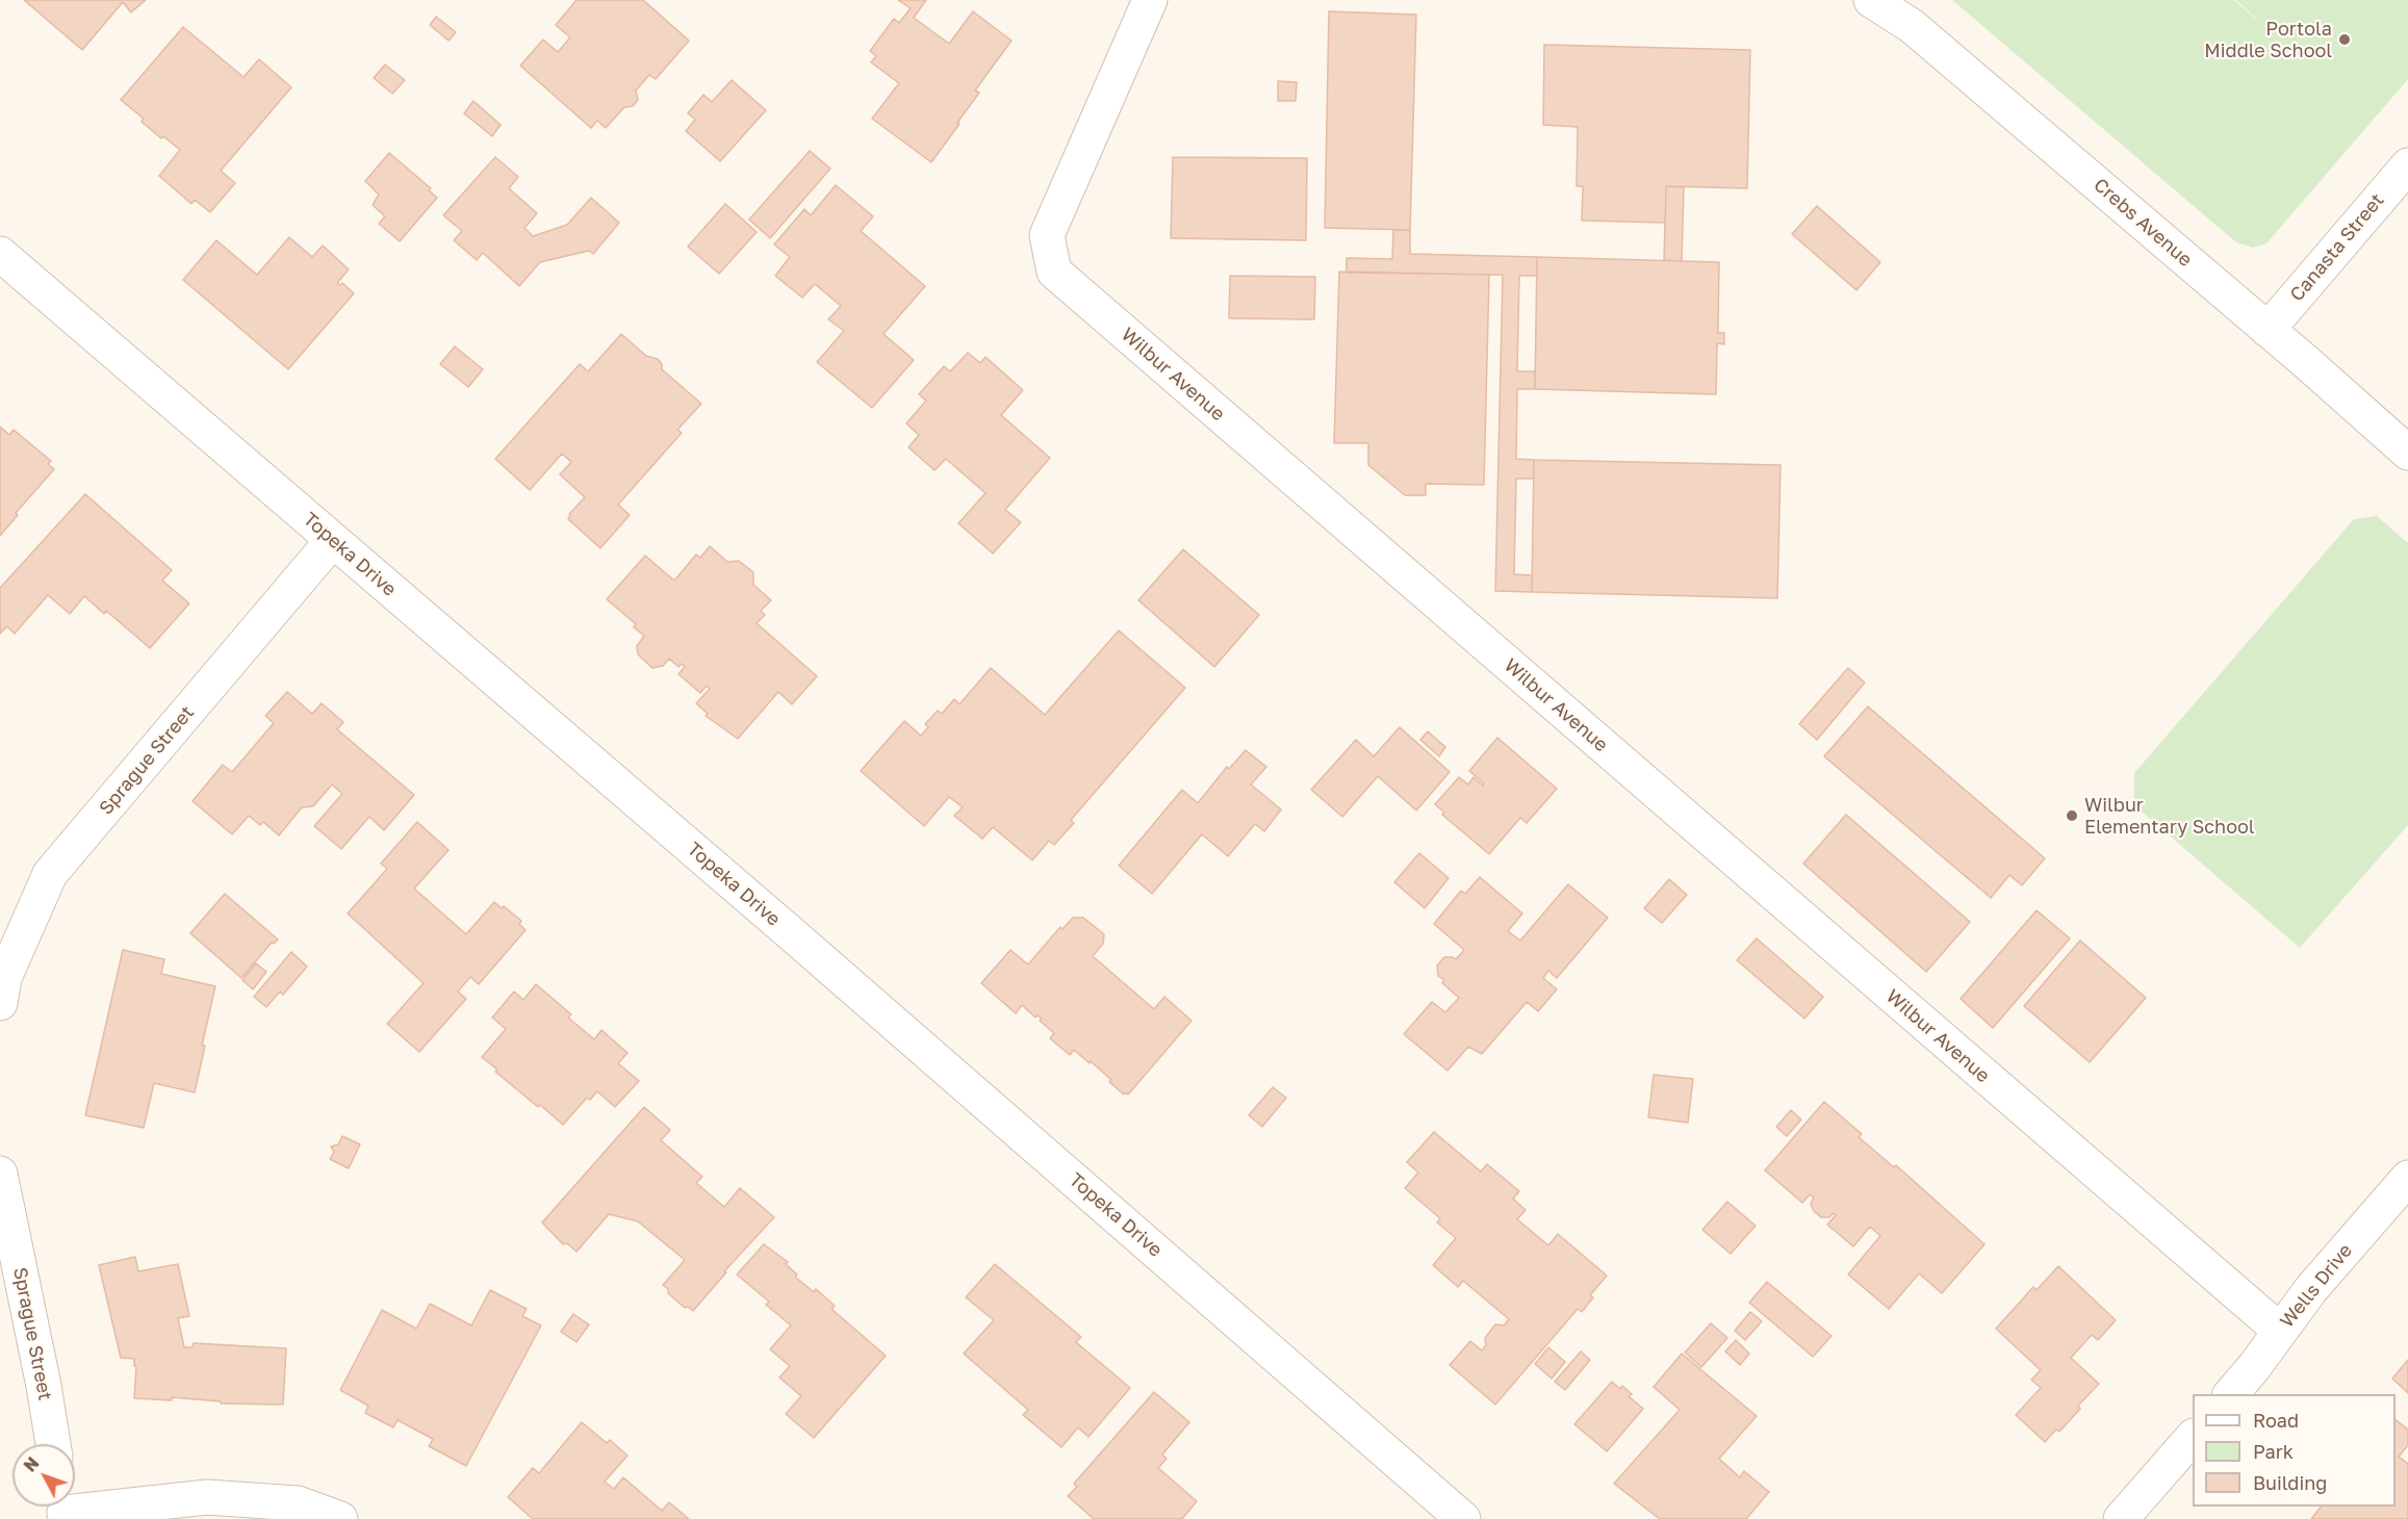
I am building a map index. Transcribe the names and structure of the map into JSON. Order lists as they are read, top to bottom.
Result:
{
  "streets": {
    "street": [
      "Crebs Avenue",
      "Canasta Street",
      "Wilbur Avenue",
      "Topeka Drive",
      "Sprague Street",
      "Wells Drive"
    ]
  },
  "crossings": [
    ["Crebs Avenue", "Canasta Street"],
    ["Wilbur Avenue", "Wells Drive"],
    ["Topeka Drive", "Sprague Street"]
  ],
  "places": ["Portola Middle School", "Wilbur Elementary School"],
  "legend": ["Road", "Park", "Building"],
  "north": "top left"
}
